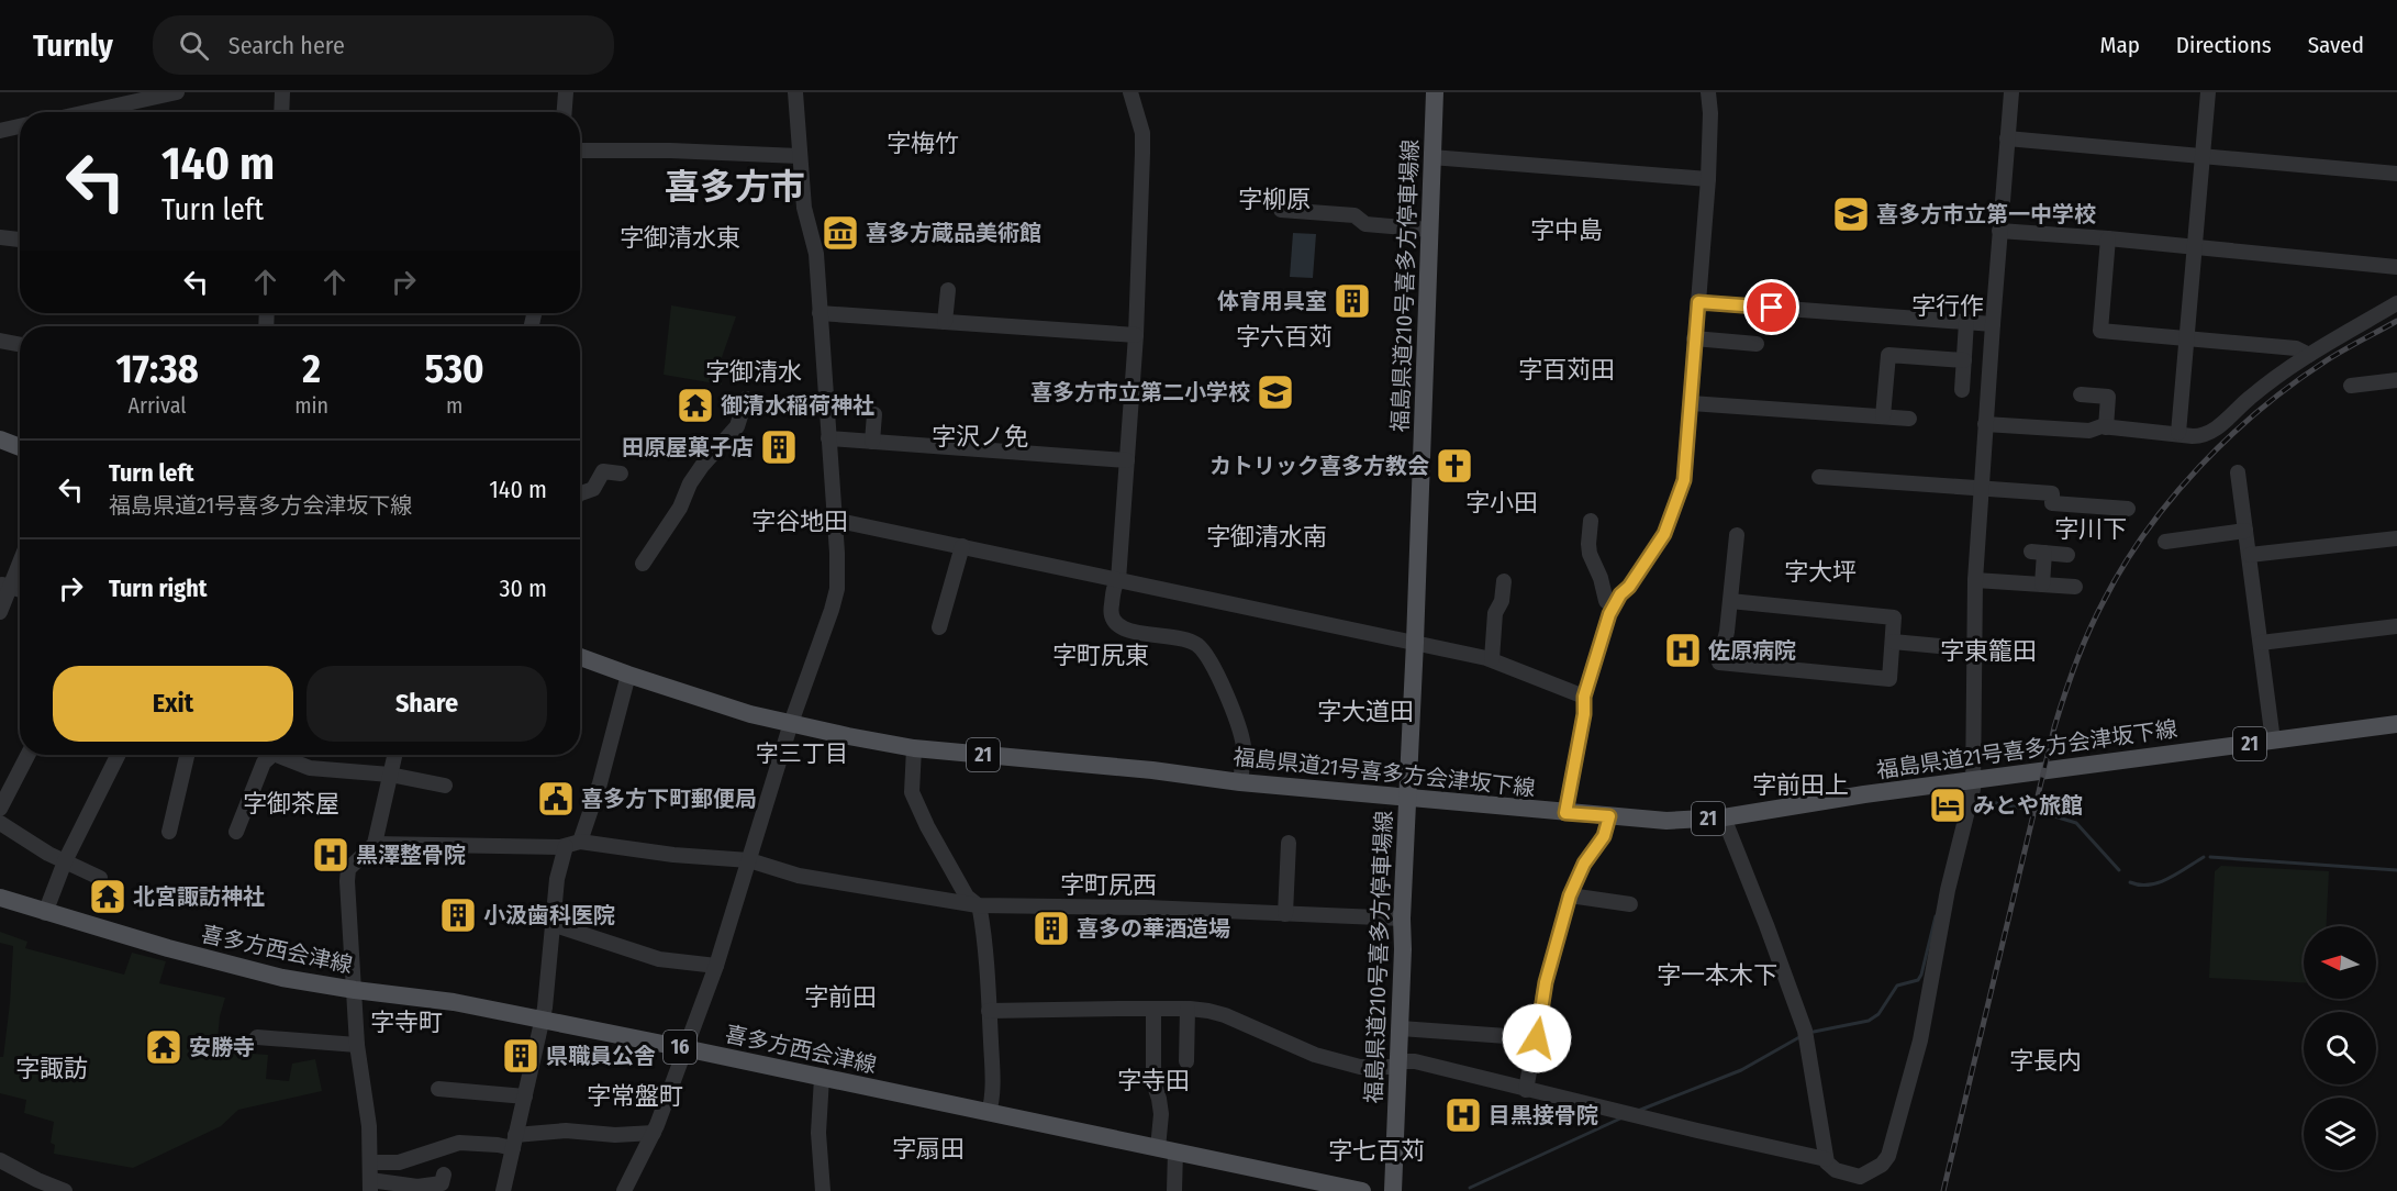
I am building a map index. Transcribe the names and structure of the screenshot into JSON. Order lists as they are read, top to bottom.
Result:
{
  "streets": {
    "main road": [
      "福島県道210号喜多方停車場線",
      "21",
      "福島県道21号喜多方会津坂下線",
      "喜多方西会津線",
      "16"
    ]
  },
  "crossings": [
    ["福島県道210号喜多方停車場線", "福島県道21号喜多方会津坂下線"]
  ],
  "districts": [
    "字梅竹",
    "喜多方市",
    "字柳原",
    "字中島",
    "字御清水東",
    "字行作",
    "字六百苅",
    "字百苅田",
    "字御清水",
    "字沢ノ免",
    "字小田",
    "字谷地田",
    "字川下",
    "字御清水南",
    "字大坪",
    "字東籠田",
    "字町尻東",
    "字大道田",
    "字三丁目",
    "字前田上",
    "字御茶屋",
    "字町尻西",
    "字一本木下",
    "字前田",
    "字寺町",
    "字長内",
    "字諏訪",
    "字寺田",
    "字常盤町",
    "字扇田",
    "字七百苅"
  ],
  "places": {
    "school or university": ["喜多方市立第一中学校", "喜多方市立第二小学校"],
    "museum": ["喜多方蔵品美術館"],
    "building": [
      "体育用具室",
      "田原屋菓子店",
      "小汲歯科医院",
      "喜多の華酒造場",
      "県職員公舎"
    ],
    "temple": ["御清水稲荷神社", "北宮諏訪神社", "安勝寺"],
    "church": ["カトリック喜多方教会"],
    "hospital": ["佐原病院", "黒澤整骨院", "目黒接骨院"],
    "public building": ["喜多方下町郵便局"],
    "hotel": ["みとや旅館"]
  },
  "north": "left",
  "page": {
    "header": "Turnly",
    "search": "Search here",
    "nav": ["Map", "Directions", "Saved"],
    "turn": ["140 m", "Turn left"],
    "eta": [
      "17:38",
      "Arrival",
      "2",
      "min",
      "530",
      "m"
    ],
    "list": [
      {
        "name": "Turn left",
        "note": "福島県道21号喜多方会津坂下線",
        "value": "140 m"
      },
      {
        "name": "Turn right",
        "value": "30 m"
      }
    ],
    "buttons": ["Exit", "Share"]
  }
}
